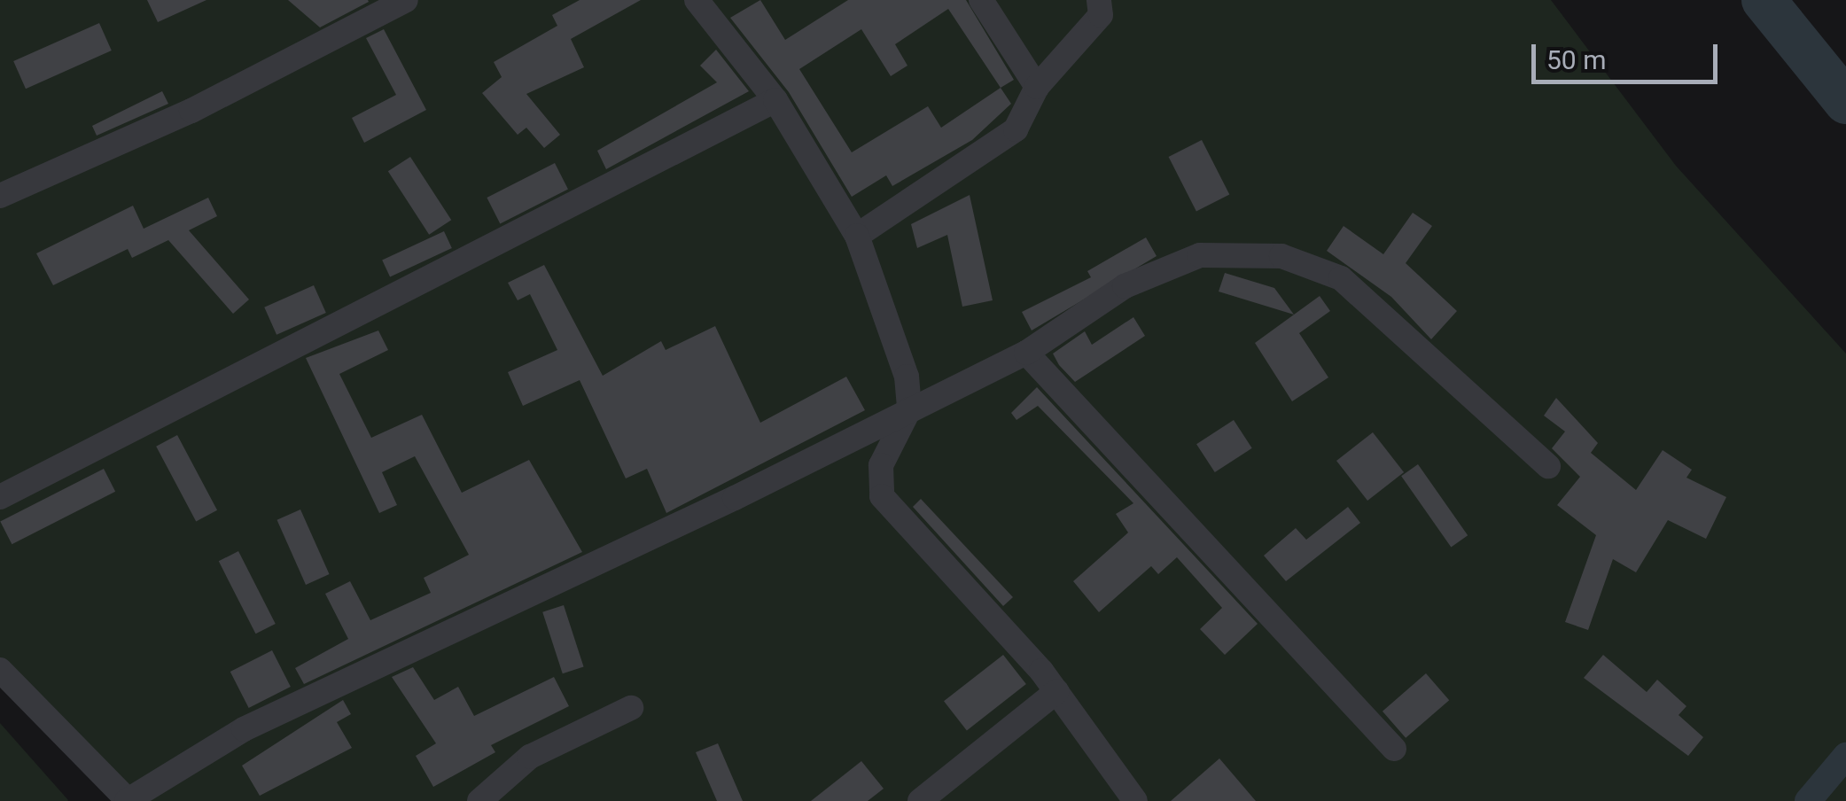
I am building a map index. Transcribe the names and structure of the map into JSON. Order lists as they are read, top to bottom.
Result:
{
  "scale_bar": "50 m"
}
